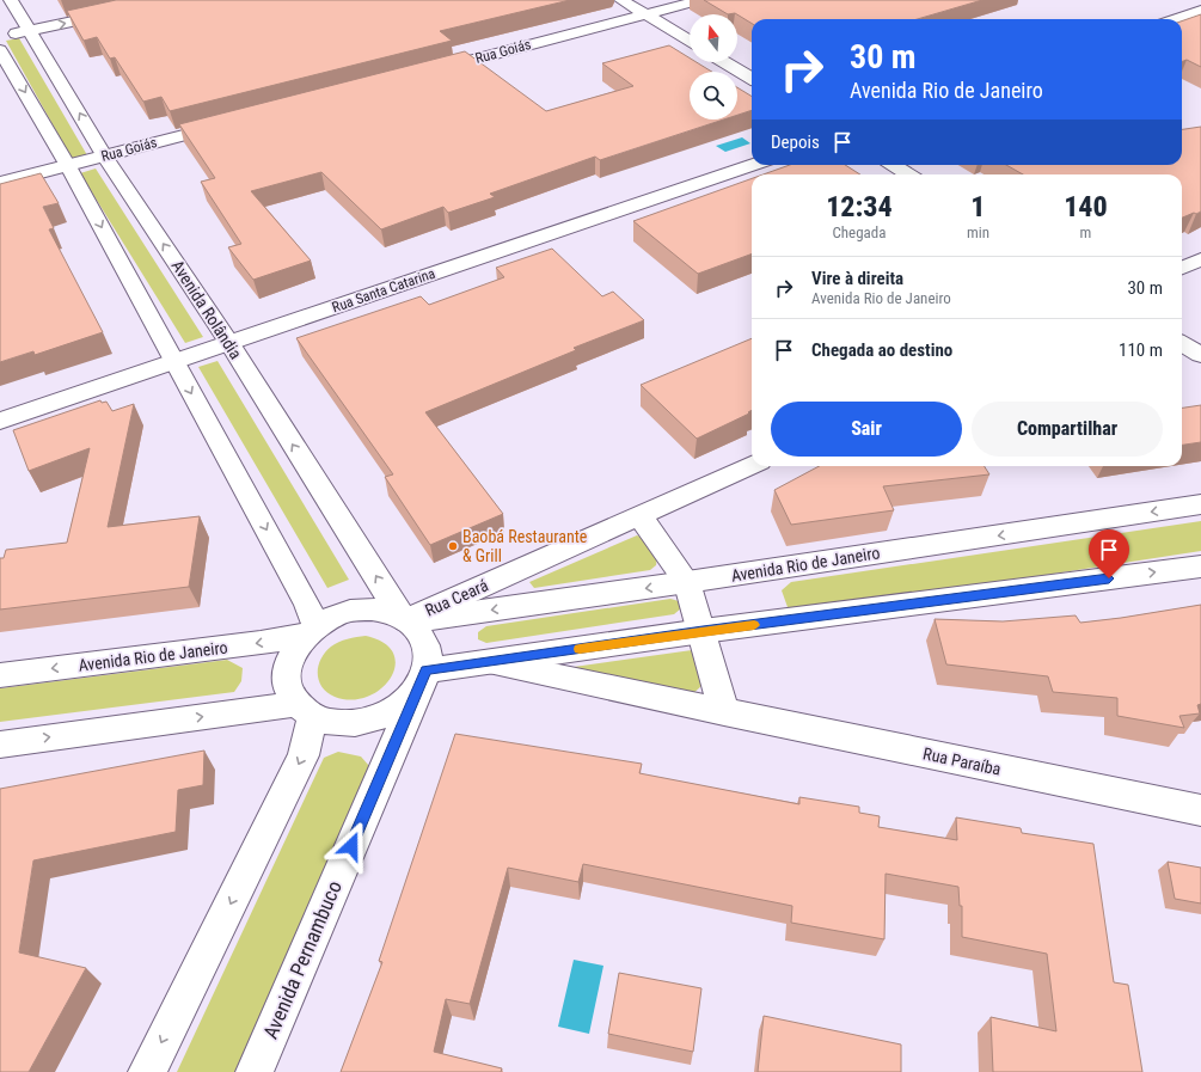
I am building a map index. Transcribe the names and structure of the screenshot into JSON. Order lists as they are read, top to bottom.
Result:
{
  "streets": {
    "street": [
      "Rua Goiás",
      "Rua Santa Catarina",
      "Avenida Rolândia",
      "Avenida Rio de Janeiro",
      "Rua Ceará",
      "Rua Paraíba",
      "Avenida Pernambuco"
    ]
  },
  "crossings": [
    ["Rua Goiás", "Avenida Rolândia"],
    ["Rua Santa Catarina", "Avenida Rolândia"],
    ["Avenida Rolândia", "Avenida Rio de Janeiro"],
    ["Avenida Rolândia", "Rua Ceará"],
    ["Avenida Rolândia", "Avenida Pernambuco"],
    ["Avenida Rio de Janeiro", "Rua Ceará"],
    ["Avenida Rio de Janeiro", "Avenida Pernambuco"],
    ["Rua Ceará", "Avenida Pernambuco"]
  ],
  "places": ["Baobá Restaurante & Grill"],
  "north": "top",
  "page": {
    "turn": ["30 m", "Avenida Rio de Janeiro"],
    "then": "Depois",
    "eta": [
      "12:34",
      "Chegada",
      "1",
      "min",
      "140",
      "m"
    ],
    "list": [
      {
        "name": "Vire à direita",
        "note": "Avenida Rio de Janeiro",
        "value": "30 m"
      },
      {
        "name": "Chegada ao destino",
        "value": "110 m"
      }
    ],
    "buttons": ["Sair", "Compartilhar"]
  }
}
